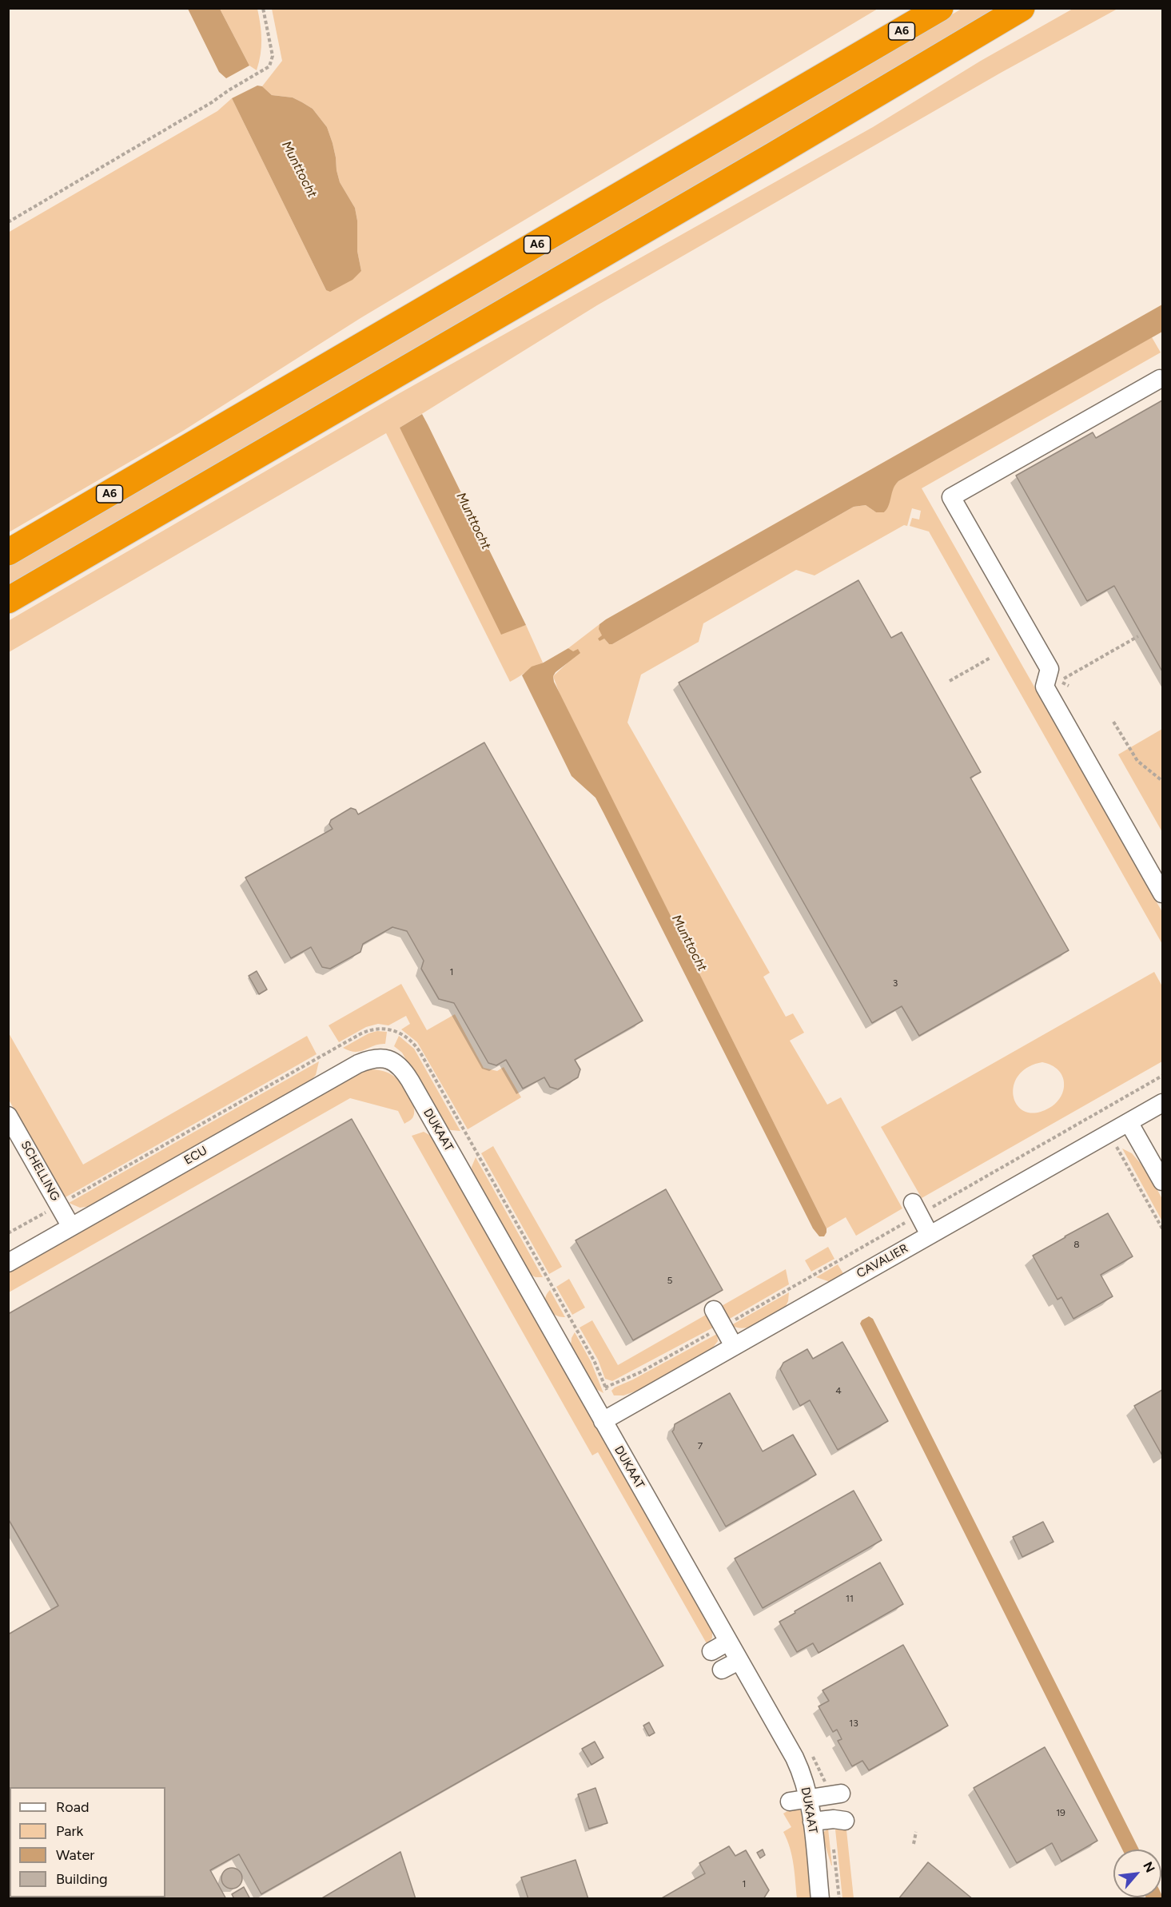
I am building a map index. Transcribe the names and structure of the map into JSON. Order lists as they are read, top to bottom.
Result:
{
  "streets": {
    "highway": ["A6"],
    "street": [
      "DUKAAT",
      "ECU",
      "SCHELLING",
      "CAVALIER"
    ]
  },
  "crossings": [
    ["DUKAAT", "ECU"],
    ["DUKAAT", "CAVALIER"],
    ["ECU", "SCHELLING"]
  ],
  "water": ["Munttocht"],
  "house_numbers": [
    "1",
    "3",
    "8",
    "5",
    "4",
    "7",
    "11",
    "13",
    "19",
    "1"
  ],
  "legend": [
    "Road",
    "Park",
    "Water",
    "Building"
  ],
  "north": "top right"
}
